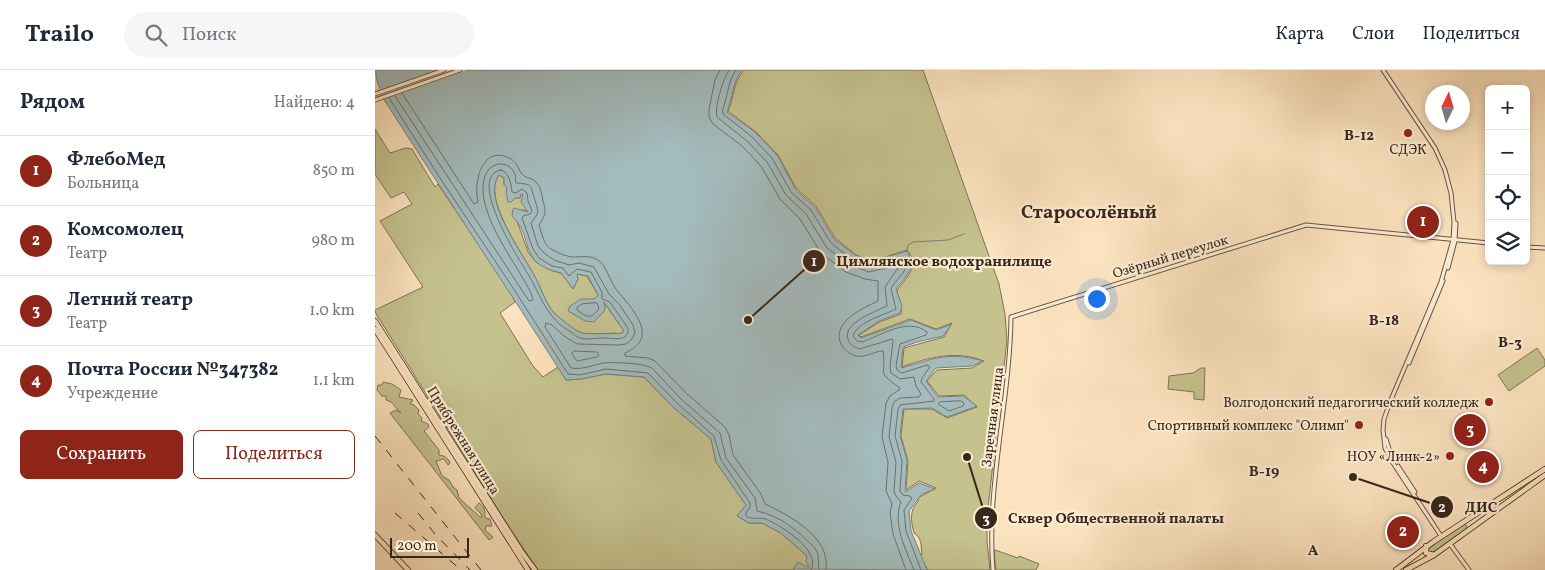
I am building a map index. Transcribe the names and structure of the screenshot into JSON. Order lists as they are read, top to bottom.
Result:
{
  "streets": {
    "main road": ["Прибрежная улица"],
    "street": ["Озёрный переулок", "Заречная улица"]
  },
  "crossings": [
    ["Озёрный переулок", "Заречная улица"]
  ],
  "districts": [
    "В-12",
    "Староcолёный",
    "В-18",
    "В-3",
    "В-19",
    "А"
  ],
  "places": [
    "СДЭК",
    "Цимлянское водохранилище",
    "Волгодонский педагогический колледж",
    "Спортивный комплекс \"Олимп\"",
    "НОУ «Линк-2»",
    "Сквер Общественной палаты",
    "ДИС"
  ],
  "scale_bar": "200 m",
  "north": "top",
  "page": {
    "header": "Trailo",
    "search": "Поиск",
    "nav": ["Карта", "Слои", "Поделиться"],
    "heading": ["Рядом", "Найдено: 4"],
    "map_buttons": ["+", "−"],
    "list": [
      {
        "mark": "1",
        "name": "ФлебоМед",
        "note": "Больница",
        "value": "850 m"
      },
      {
        "mark": "2",
        "name": "Комсомолец",
        "note": "Театр",
        "value": "980 m"
      },
      {
        "mark": "3",
        "name": "Летний театр",
        "note": "Театр",
        "value": "1.0 km"
      },
      {
        "mark": "4",
        "name": "Почта России №347382",
        "note": "Учреждение",
        "value": "1.1 km"
      }
    ],
    "pins": [
      "1",
      "3",
      "4",
      "2"
    ],
    "buttons": ["Сохранить", "Поделиться"],
    "scale": "200 m"
  }
}
